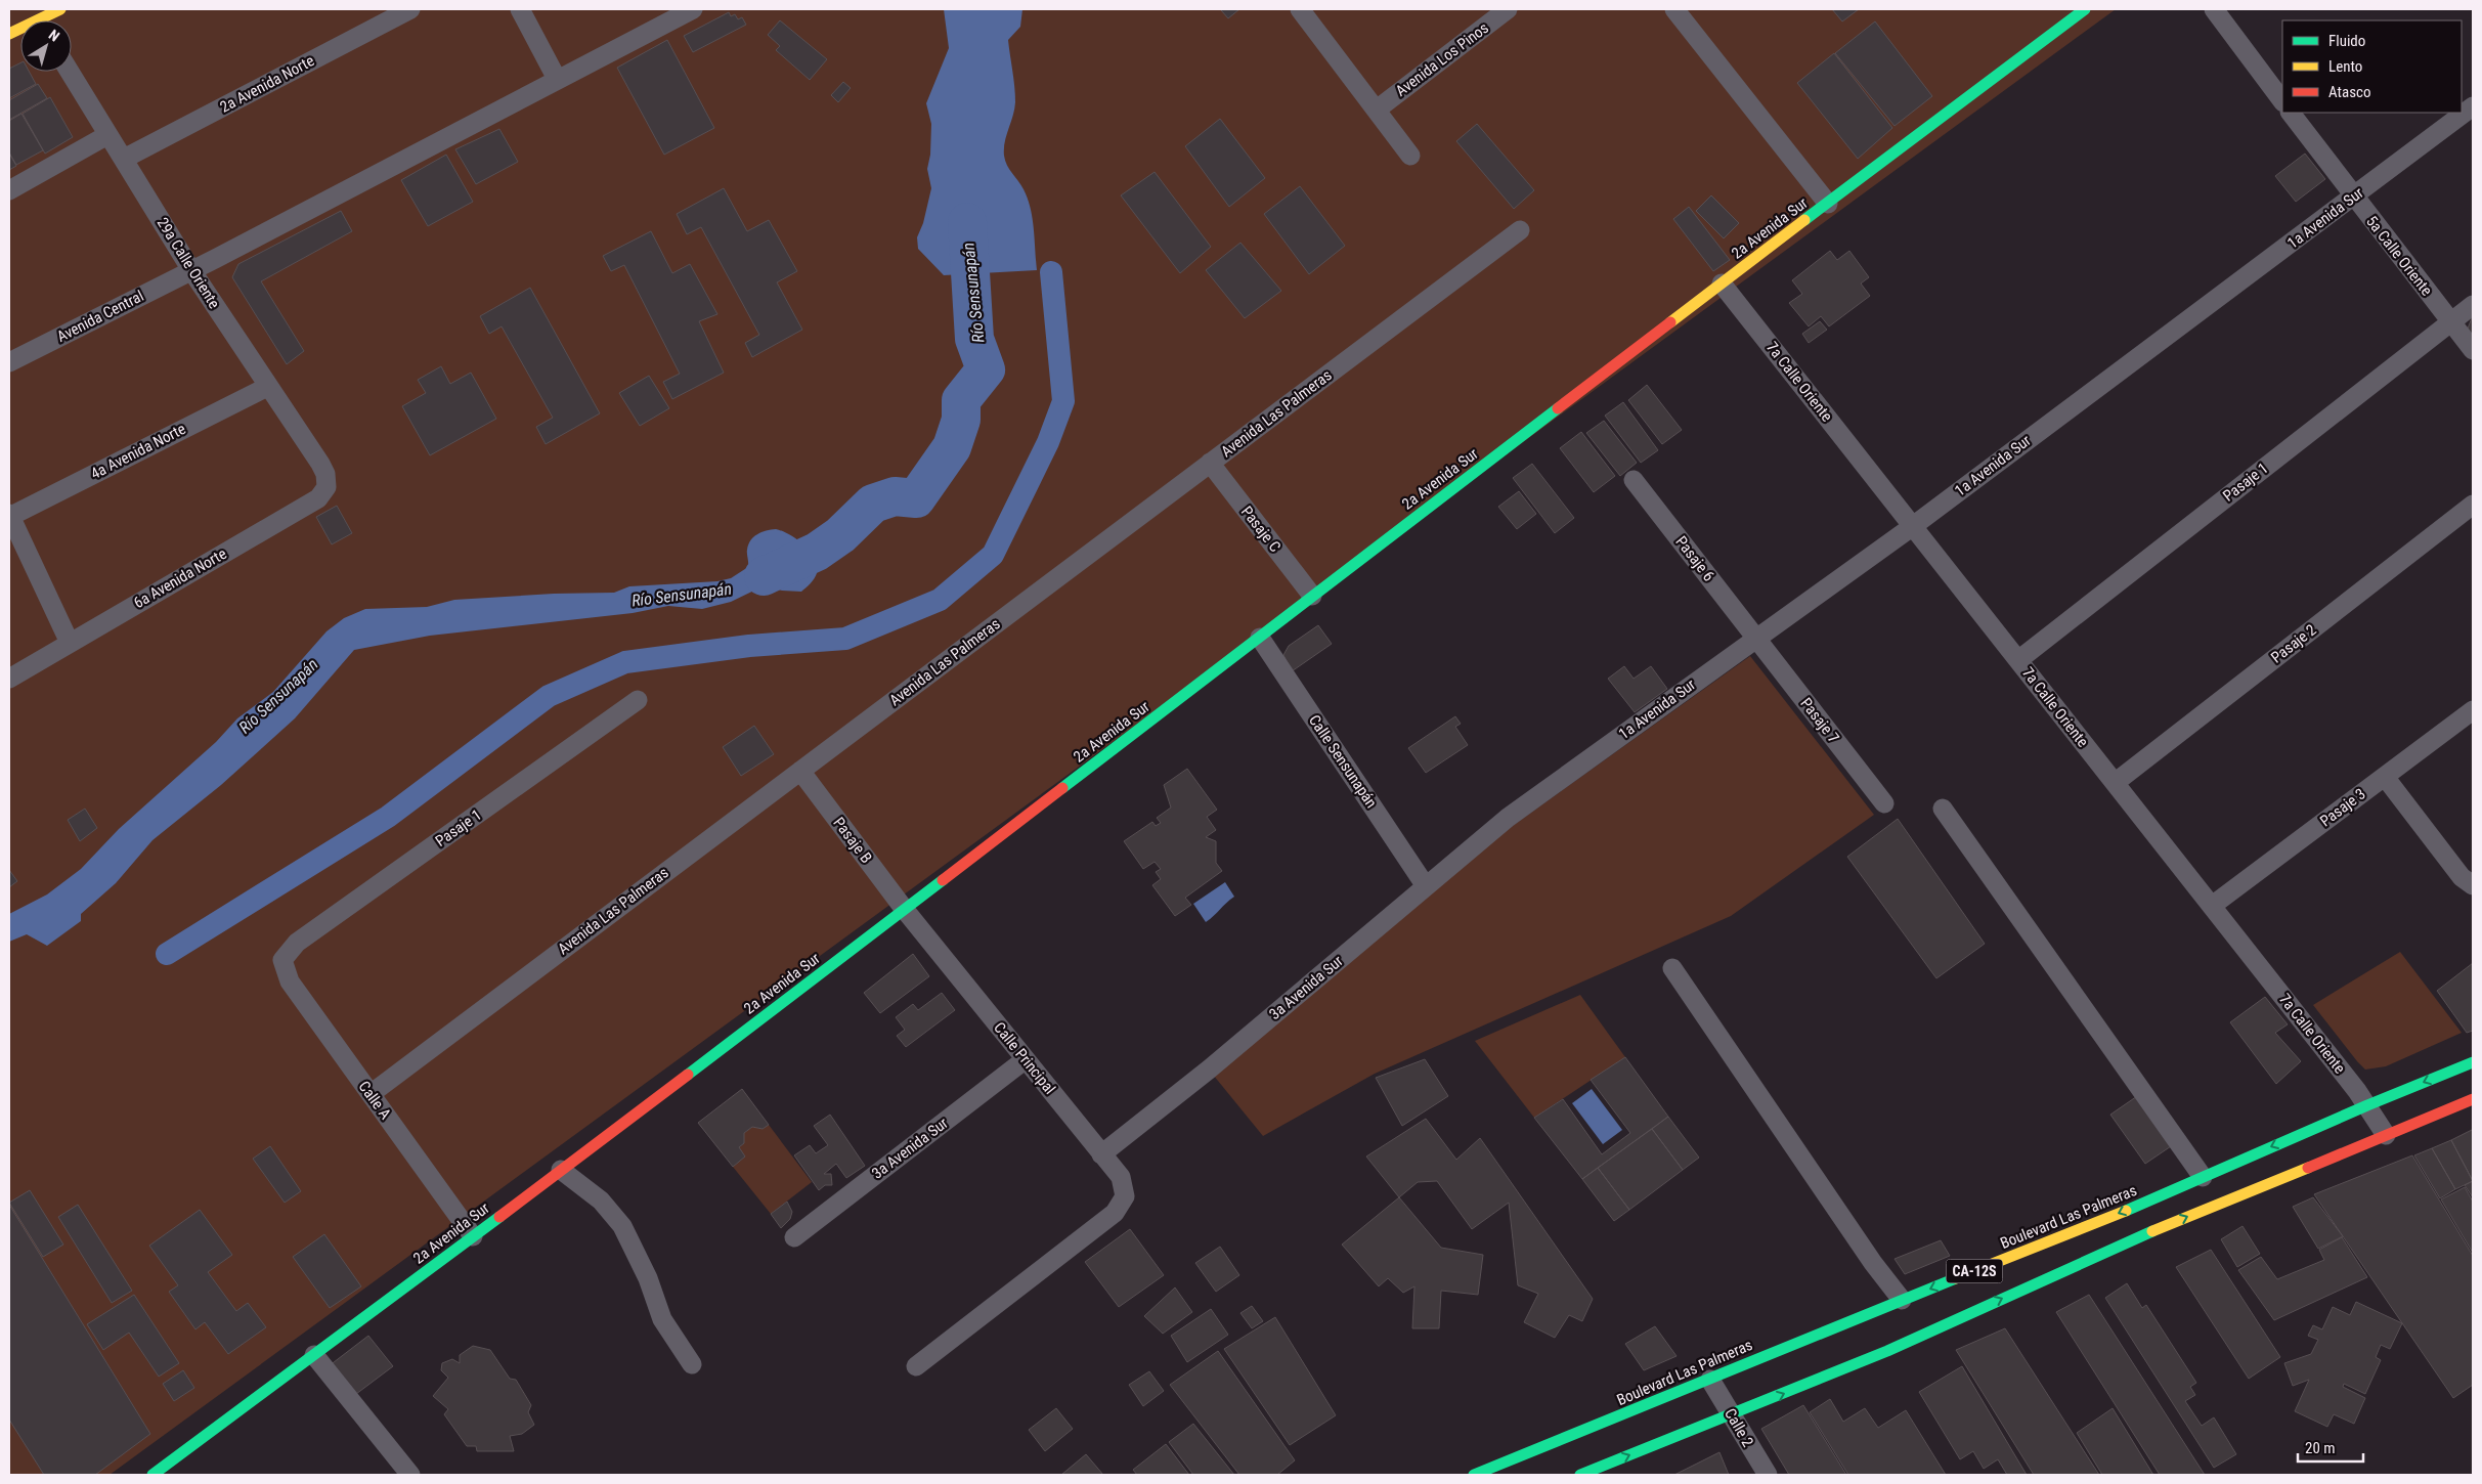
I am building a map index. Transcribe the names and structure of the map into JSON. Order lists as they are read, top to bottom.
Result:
{
  "streets": {
    "street": [
      "Avenida Los Pinos",
      "2a Avenida Norte",
      "1a Avenida Sur",
      "2a Avenida Sur",
      "5a Calle Oriente",
      "29a Calle Oriente",
      "Avenida Central",
      "7a Calle Oriente",
      "Avenida Las Palmeras",
      "4a Avenida Norte",
      "Pasaje 1",
      "Pasaje C",
      "Pasaje 6",
      "6a Avenida Norte",
      "Pasaje 2",
      "Pasaje 7",
      "Calle Sensunapán",
      "Pasaje 3",
      "Pasaje B",
      "3a Avenida Sur",
      "Calle Principal",
      "Calle A",
      "Boulevard Las Palmeras",
      "CA-12S",
      "Calle 2"
    ]
  },
  "crossings": [
    ["2a Avenida Norte", "29a Calle Oriente"],
    ["1a Avenida Sur", "5a Calle Oriente"],
    ["1a Avenida Sur", "7a Calle Oriente"],
    ["1a Avenida Sur", "Pasaje 6"],
    ["1a Avenida Sur", "Pasaje 7"],
    ["1a Avenida Sur", "3a Avenida Sur"],
    ["2a Avenida Sur", "7a Calle Oriente"],
    ["2a Avenida Sur", "Pasaje C"],
    ["2a Avenida Sur", "Calle Sensunapán"],
    ["2a Avenida Sur", "Pasaje B"],
    ["2a Avenida Sur", "Calle Principal"],
    ["2a Avenida Sur", "Calle A"],
    ["5a Calle Oriente", "Pasaje 1"],
    ["29a Calle Oriente", "Avenida Central"],
    ["29a Calle Oriente", "4a Avenida Norte"],
    ["29a Calle Oriente", "6a Avenida Norte"],
    ["7a Calle Oriente", "Pasaje 1"],
    ["7a Calle Oriente", "Pasaje 2"],
    ["7a Calle Oriente", "Pasaje 3"],
    ["7a Calle Oriente", "Boulevard Las Palmeras"],
    ["Avenida Las Palmeras", "Pasaje C"],
    ["Avenida Las Palmeras", "Pasaje B"],
    ["Avenida Las Palmeras", "Calle A"],
    ["Pasaje 1", "Calle A"],
    ["Pasaje 6", "Pasaje 7"],
    ["Calle Sensunapán", "3a Avenida Sur"],
    ["Pasaje B", "Calle Principal"],
    ["3a Avenida Sur", "Calle Principal"],
    ["Boulevard Las Palmeras", "Calle 2"]
  ],
  "water": ["Río Sensunapán"],
  "legend": ["Fluido", "Lento", "Atasco"],
  "scale_bar": "20 m",
  "north": "top right"
}
